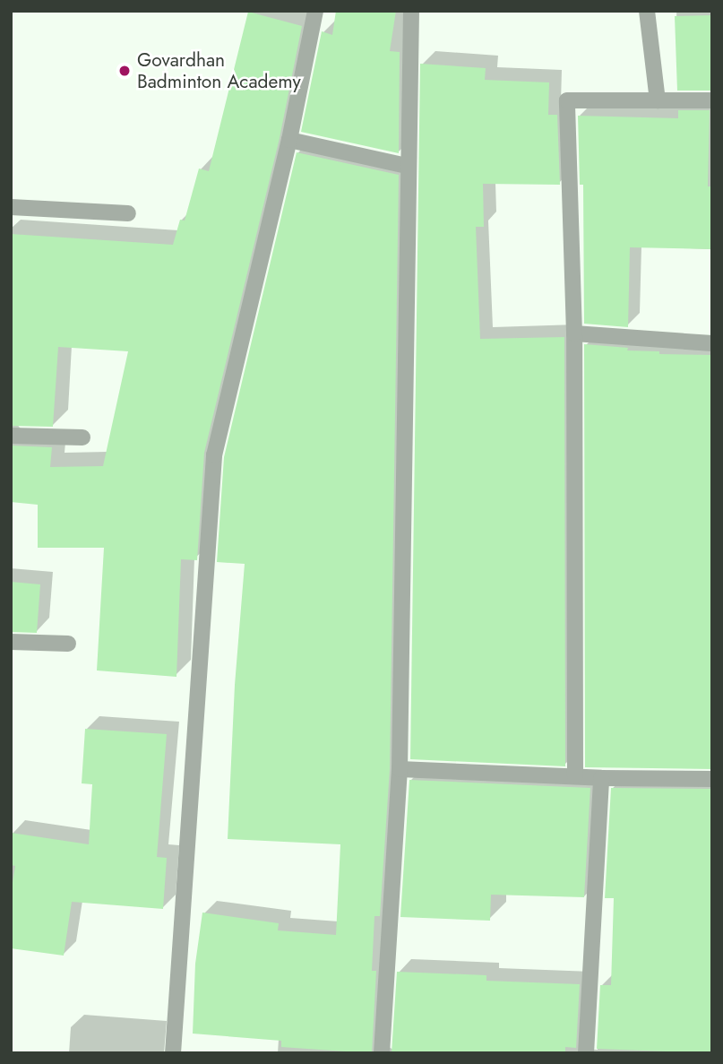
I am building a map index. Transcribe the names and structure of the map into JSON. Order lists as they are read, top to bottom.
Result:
{
  "places": ["Govardhan Badminton Academy"]
}
